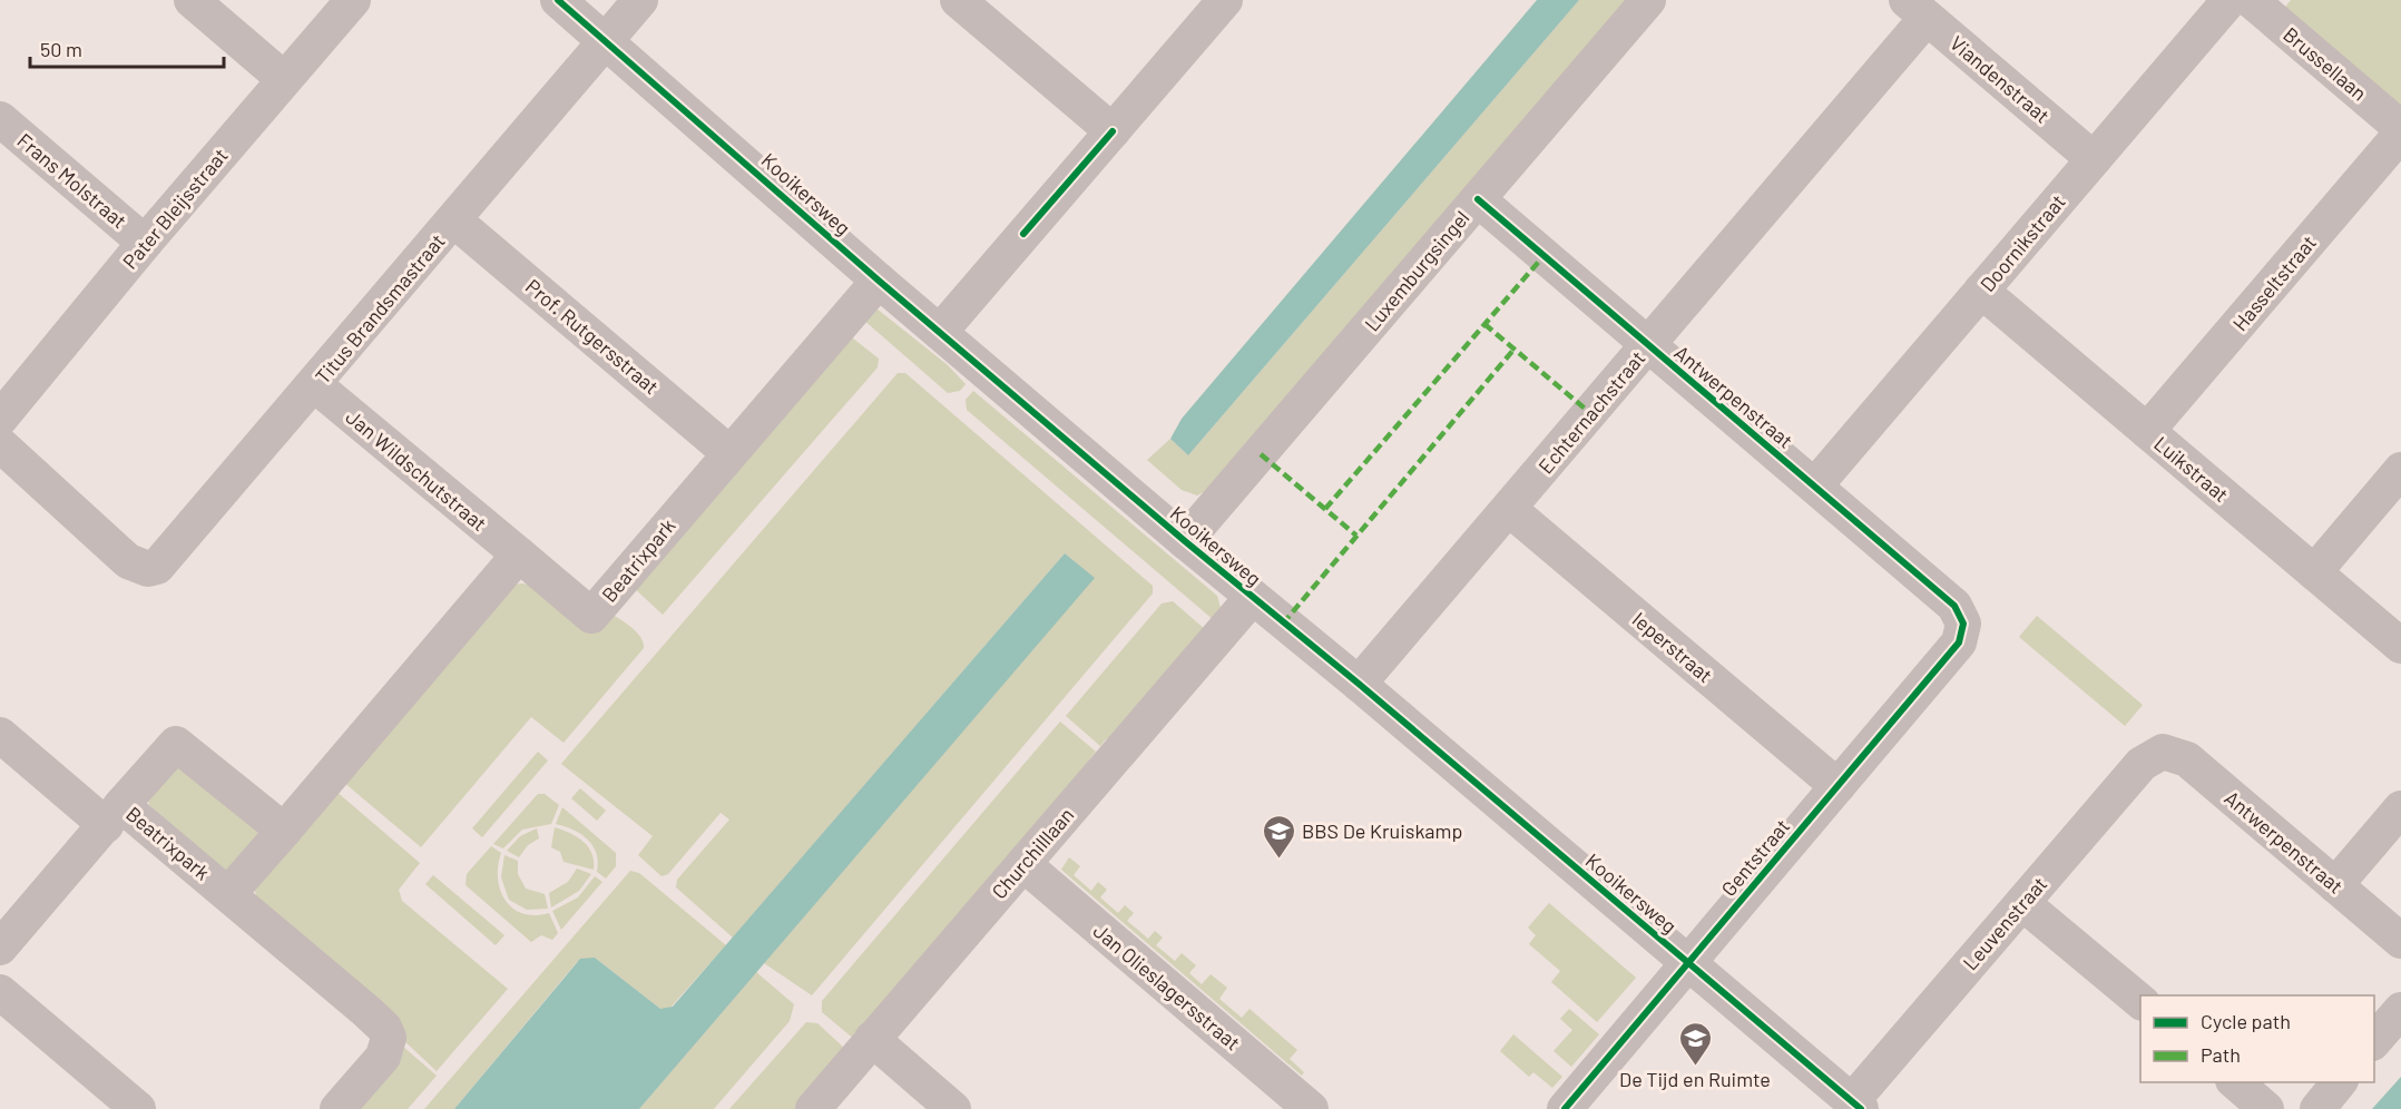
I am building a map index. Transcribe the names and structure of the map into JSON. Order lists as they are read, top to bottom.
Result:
{
  "streets": {
    "street": [
      "Brussellaan",
      "Viandenstraat",
      "Frans Molstraat",
      "Kooikersweg",
      "Pater Bleijsstraat",
      "Doornikstraat",
      "Luxemburgsingel",
      "Hasseltstraat",
      "Titus Brandsmastraat",
      "Prof. Rutgersstraat",
      "Antwerpenstraat",
      "Echternachstraat",
      "Luikstraat",
      "Jan Wildschutstraat",
      "Beatrixpark",
      "Ieperstraat",
      "Churchilllaan",
      "Gentstraat",
      "Leuvenstraat",
      "Jan Olieslagersstraat"
    ]
  },
  "crossings": [
    ["Viandenstraat", "Doornikstraat"],
    ["Viandenstraat", "Echternachstraat"],
    ["Frans Molstraat", "Pater Bleijsstraat"],
    ["Kooikersweg", "Luxemburgsingel"],
    ["Kooikersweg", "Titus Brandsmastraat"],
    ["Kooikersweg", "Echternachstraat"],
    ["Kooikersweg", "Beatrixpark"],
    ["Kooikersweg", "Churchilllaan"],
    ["Kooikersweg", "Gentstraat"],
    ["Kooikersweg", "Leuvenstraat"],
    ["Doornikstraat", "Antwerpenstraat"],
    ["Doornikstraat", "Luikstraat"],
    ["Luxemburgsingel", "Antwerpenstraat"],
    ["Hasseltstraat", "Luikstraat"],
    ["Titus Brandsmastraat", "Prof. Rutgersstraat"],
    ["Titus Brandsmastraat", "Jan Wildschutstraat"],
    ["Prof. Rutgersstraat", "Beatrixpark"],
    ["Antwerpenstraat", "Echternachstraat"],
    ["Antwerpenstraat", "Gentstraat"],
    ["Antwerpenstraat", "Leuvenstraat"],
    ["Echternachstraat", "Ieperstraat"],
    ["Jan Wildschutstraat", "Beatrixpark"],
    ["Ieperstraat", "Gentstraat"],
    ["Churchilllaan", "Jan Olieslagersstraat"]
  ],
  "places": {
    "school or university": ["BBS De Kruiskamp", "De Tijd en Ruimte"]
  },
  "legend": ["Cycle path", "Path"],
  "scale_bar": "50 m"
}
